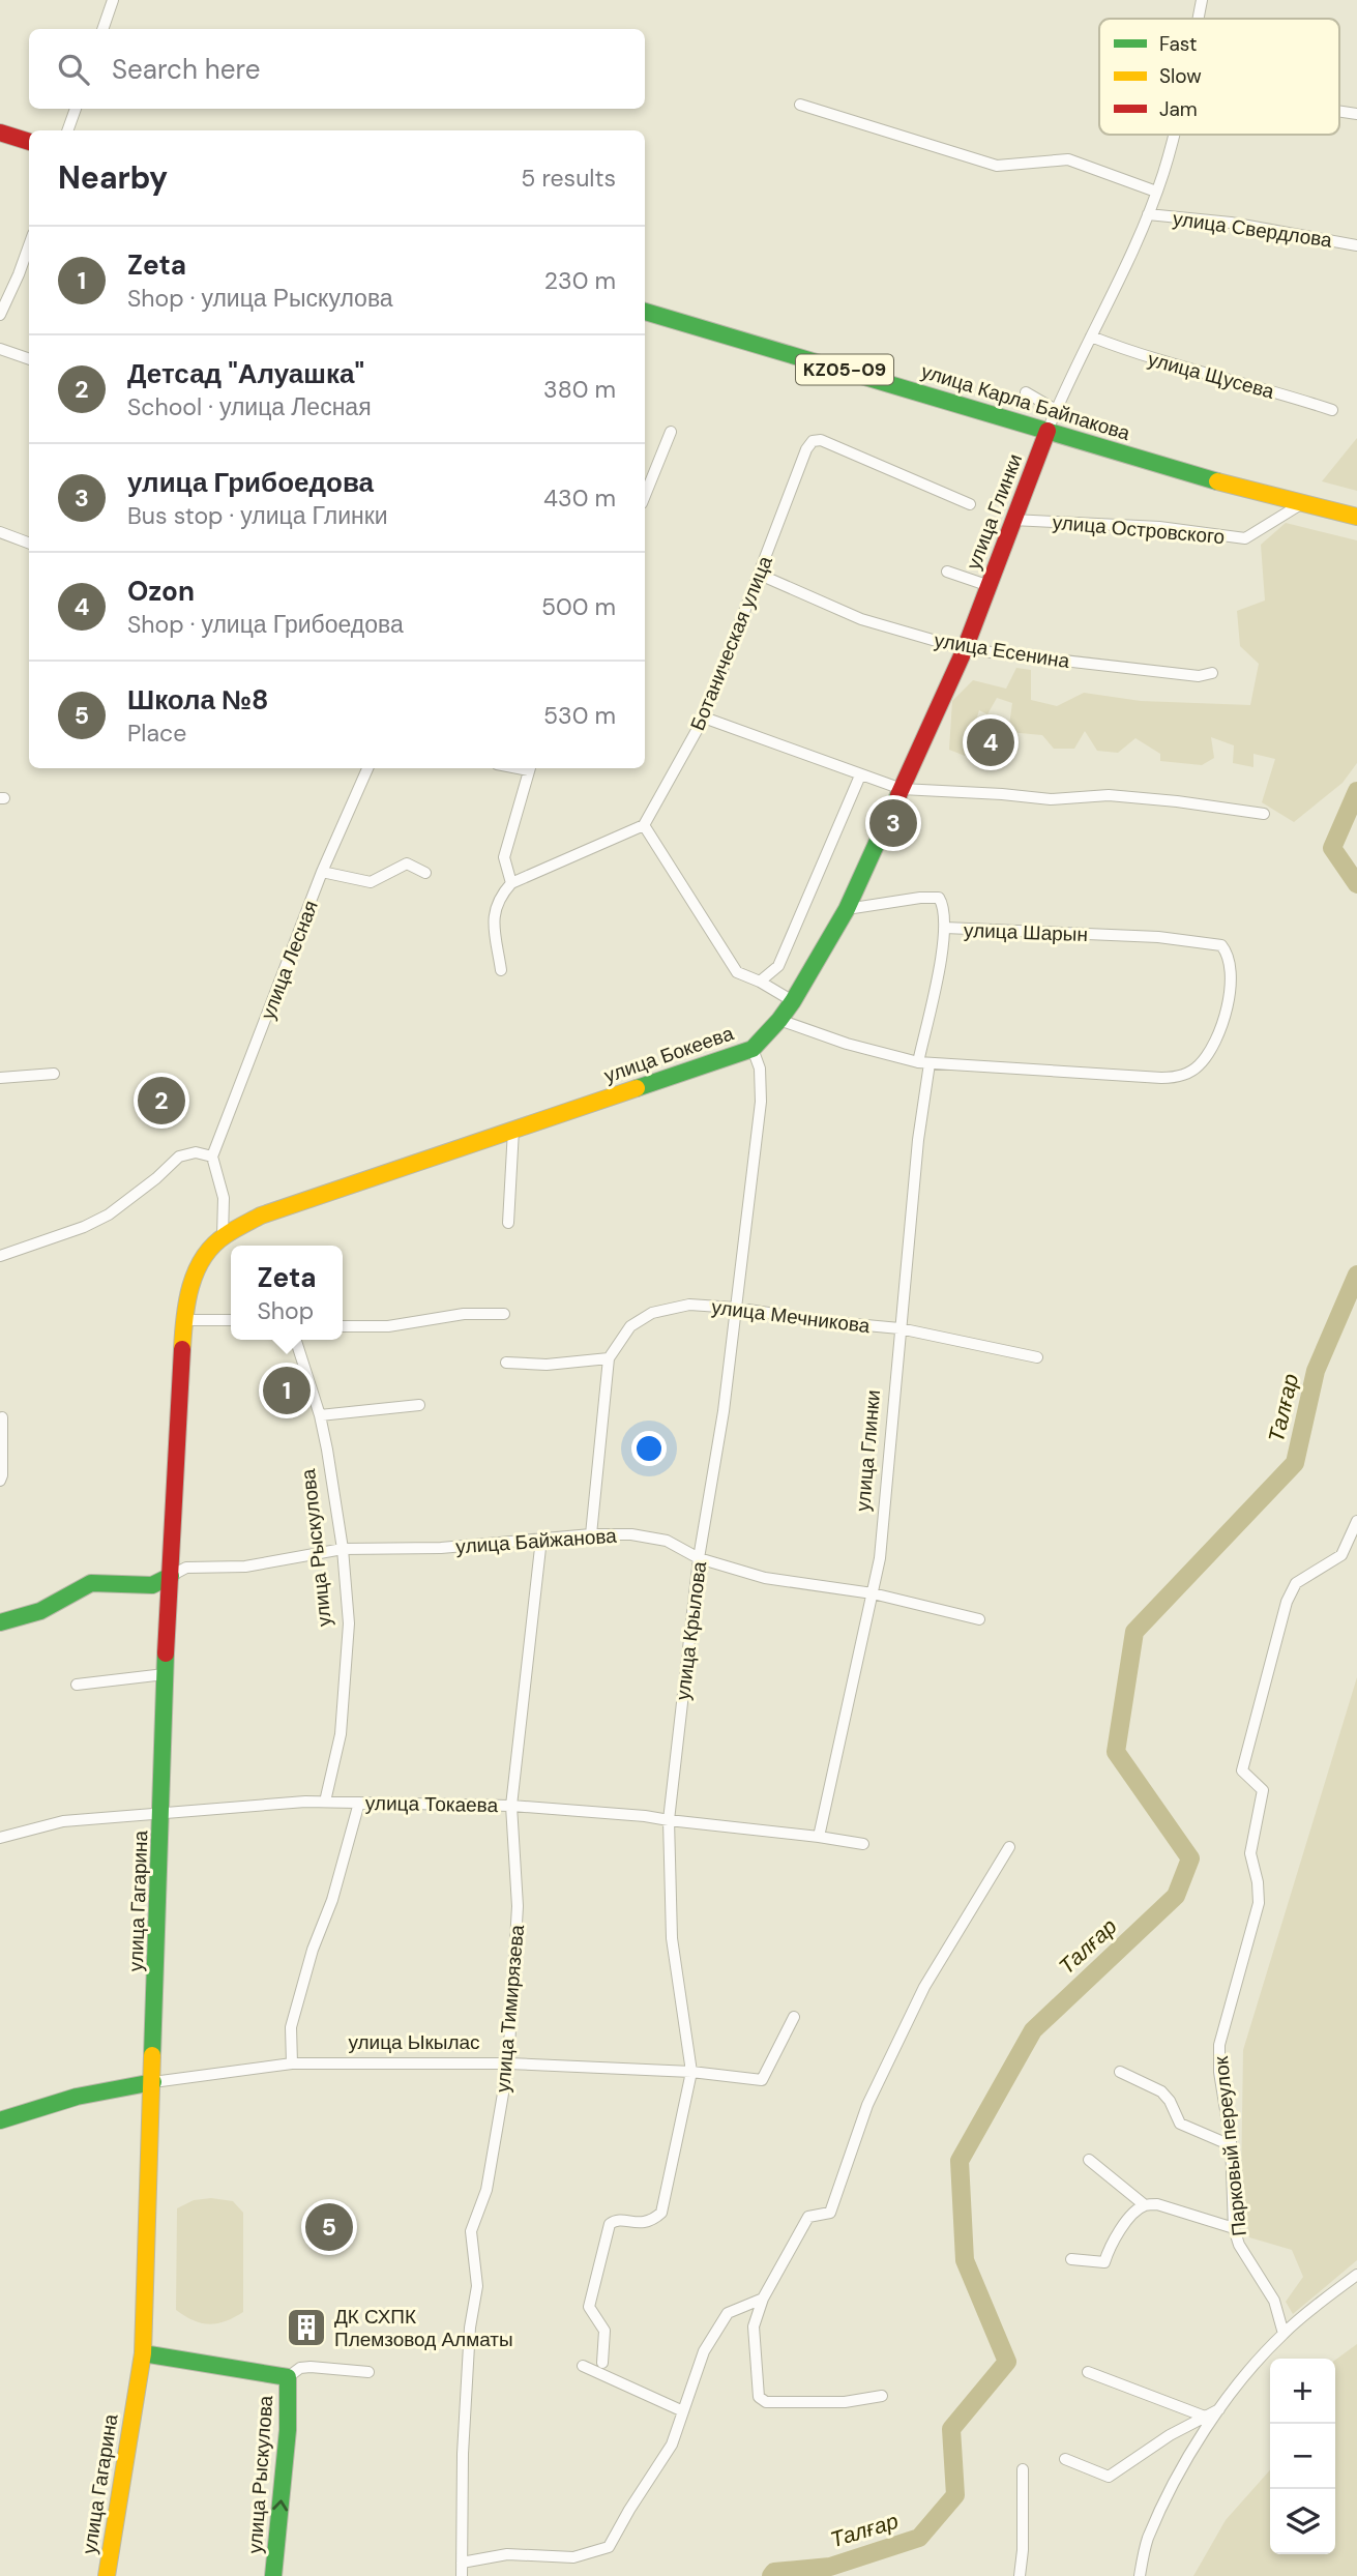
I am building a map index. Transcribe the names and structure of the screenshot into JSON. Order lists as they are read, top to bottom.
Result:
{
  "streets": {
    "main road": [
      "KZ05-09",
      "улица Карла Байпакова",
      "улица Глинки",
      "улица Бокеева",
      "улица Рыскулова",
      "улица Гагарина",
      "улица Ыкылас"
    ],
    "street": [
      "улица Свердлова",
      "улица Щусева",
      "улица Островского",
      "Ботаническая улица",
      "улица Есенина",
      "улица Шарын",
      "улица Лесная",
      "улица Мечникова",
      "улица Байжанова",
      "улица Крылова",
      "улица Токаева",
      "улица Тимирязева",
      "Парковый переулок"
    ]
  },
  "crossings": [
    ["улица Свердлова", "улица Глинки"],
    ["улица Щусева", "улица Глинки"],
    ["улица Карла Байпакова", "улица Глинки"],
    ["улица Карла Байпакова", "улица Островского"],
    ["улица Глинки", "улица Островского"],
    ["улица Глинки", "улица Есенина"],
    ["улица Глинки", "улица Шарын"],
    ["улица Глинки", "улица Бокеева"],
    ["улица Глинки", "улица Мечникова"],
    ["улица Глинки", "улица Байжанова"],
    ["улица Глинки", "улица Токаева"],
    ["Ботаническая улица", "улица Есенина"],
    ["улица Бокеева", "улица Крылова"],
    ["улица Бокеева", "улица Гагарина"],
    ["улица Мечникова", "улица Байжанова"],
    ["улица Мечникова", "улица Крылова"],
    ["улица Байжанова", "улица Рыскулова"],
    ["улица Байжанова", "улица Крылова"],
    ["улица Байжанова", "улица Гагарина"],
    ["улица Байжанова", "улица Тимирязева"],
    ["улица Рыскулова", "улица Токаева"],
    ["улица Крылова", "улица Токаева"],
    ["улица Крылова", "улица Ыкылас"],
    ["улица Токаева", "улица Гагарина"],
    ["улица Токаева", "улица Тимирязева"],
    ["улица Гагарина", "улица Ыкылас"],
    ["улица Тимирязева", "улица Ыкылас"]
  ],
  "water": ["Талғар"],
  "places": {
    "building": ["ДК СХПК Племзовод Алматы"]
  },
  "legend": ["Fast", "Slow", "Jam"],
  "page": {
    "search": "Search here",
    "heading": ["Nearby", "5 results"],
    "list": [
      {
        "mark": "1",
        "name": "Zeta",
        "note": "Shop · улица Рыскулова",
        "value": "230 m"
      },
      {
        "mark": "2",
        "name": "Детсад \"Алуашка\"",
        "note": "School · улица Лесная",
        "value": "380 m"
      },
      {
        "mark": "3",
        "name": "улица Грибоедова",
        "note": "Bus stop · улица Глинки",
        "value": "430 m"
      },
      {
        "mark": "4",
        "name": "Ozon",
        "note": "Shop · улица Грибоедова",
        "value": "500 m"
      },
      {
        "mark": "5",
        "name": "Школа №8",
        "note": "Place",
        "value": "530 m"
      }
    ],
    "pins": [
      "4",
      "3",
      "2",
      "1",
      "5"
    ],
    "popup": ["Zeta", "Shop"],
    "map_buttons": ["+", "−"]
  }
}
